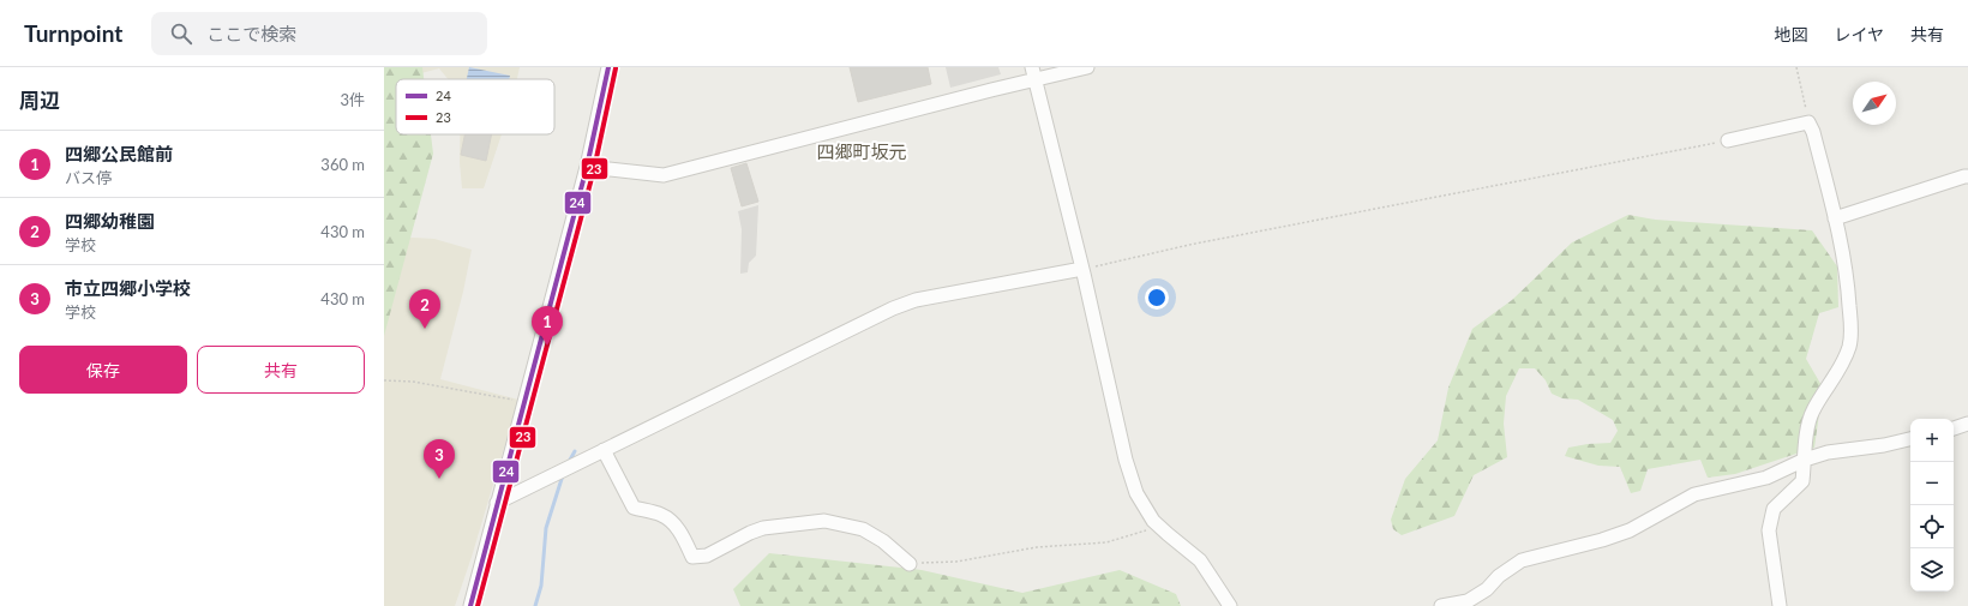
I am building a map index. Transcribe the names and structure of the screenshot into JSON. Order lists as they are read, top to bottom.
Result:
{
  "districts": ["四郷町坂元"],
  "lines": ["transit line 24", "transit line 23"],
  "legend": ["24", "23"],
  "north": "top right",
  "page": {
    "header": "Turnpoint",
    "search": "ここで検索",
    "nav": ["地図", "レイヤ", "共有"],
    "heading": ["周辺", "3件"],
    "list": [
      {
        "mark": "1",
        "name": "四郷公民館前",
        "note": "バス停",
        "value": "360 m"
      },
      {
        "mark": "2",
        "name": "四郷幼稚園",
        "note": "学校",
        "value": "430 m"
      },
      {
        "mark": "3",
        "name": "市立四郷小学校",
        "note": "学校",
        "value": "430 m"
      }
    ],
    "pins": ["2", "1", "3"],
    "buttons": ["保存", "共有"],
    "map_buttons": ["+", "−"]
  }
}
